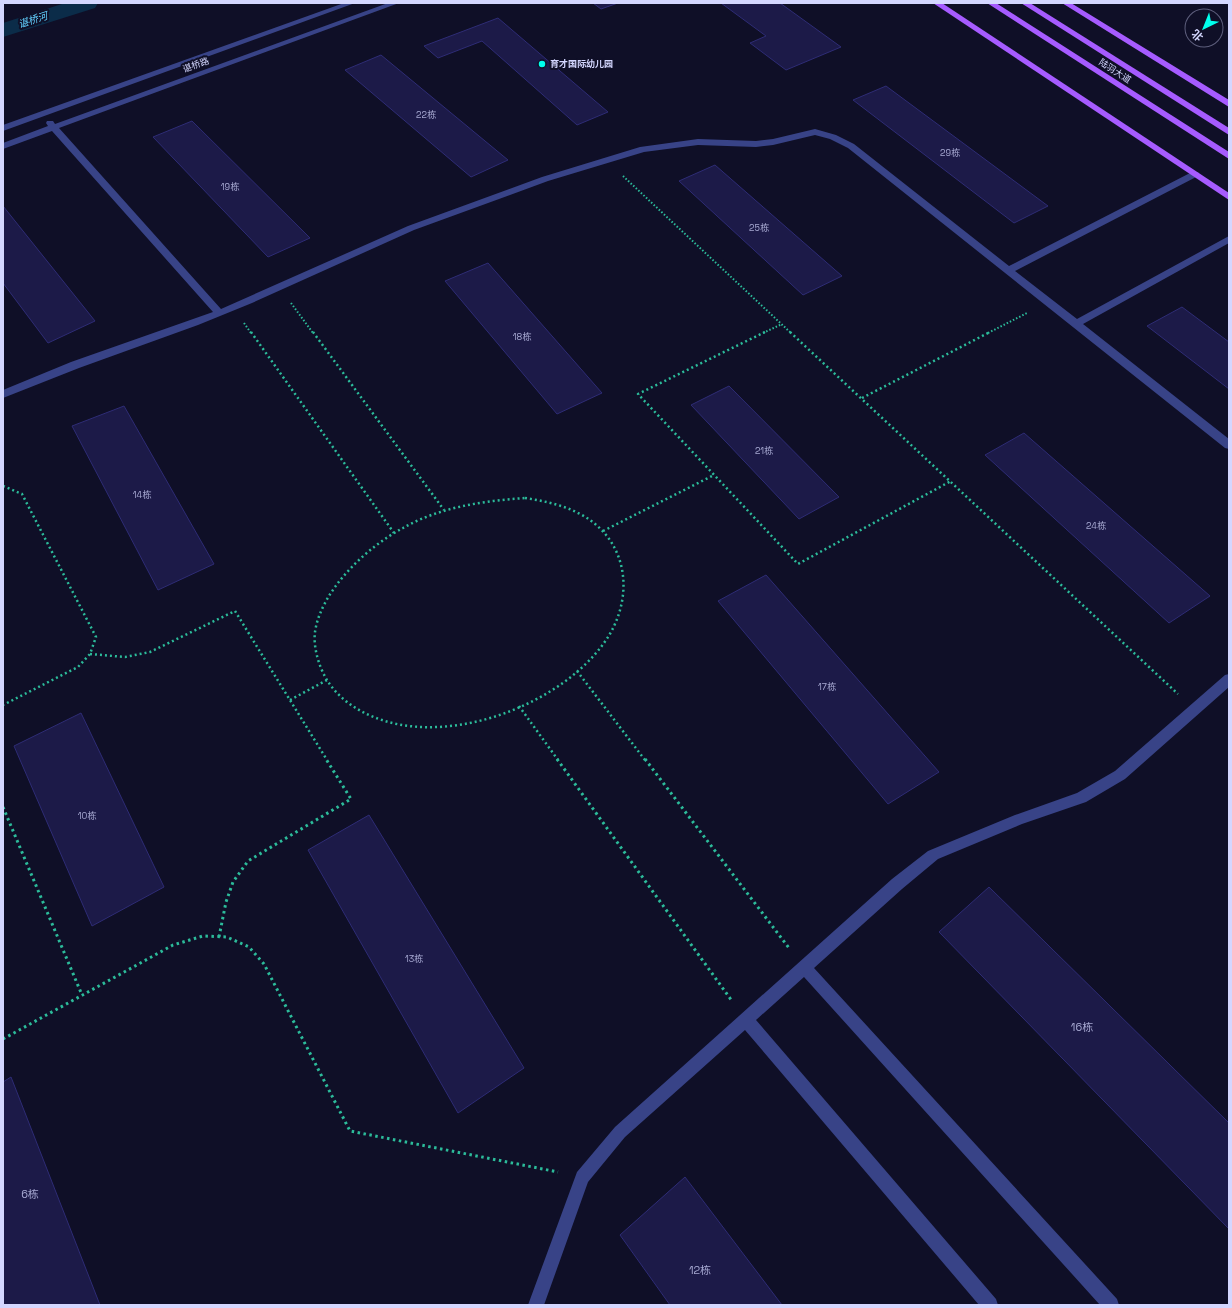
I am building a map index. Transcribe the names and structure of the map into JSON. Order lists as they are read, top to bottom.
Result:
{
  "streets": {
    "main road": ["陆羽大道"],
    "street": ["谌桥路"]
  },
  "water": ["谌桥河"],
  "places": ["育才国际幼儿园"],
  "house_numbers": [
    "22栋",
    "29栋",
    "19栋",
    "25栋",
    "18栋",
    "21栋",
    "14栋",
    "24栋",
    "17栋",
    "10栋",
    "13栋",
    "16栋",
    "6栋",
    "12栋"
  ],
  "north": "bottom left"
}
